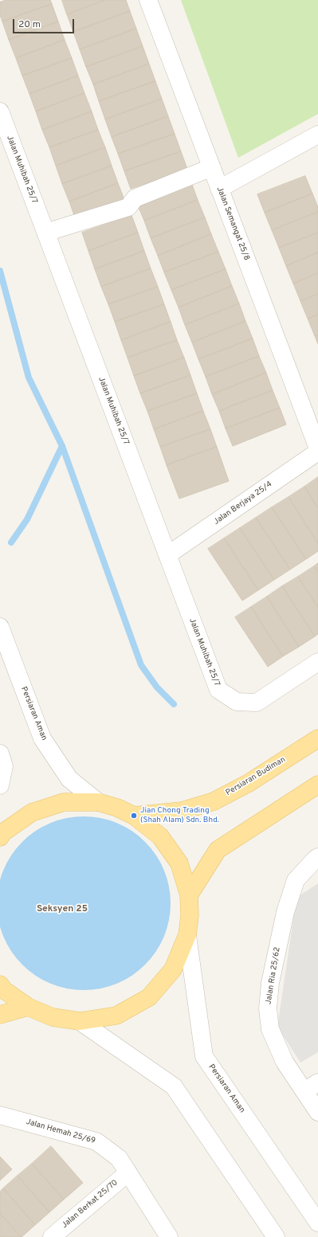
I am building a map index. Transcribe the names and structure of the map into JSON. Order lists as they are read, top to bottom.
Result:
{
  "streets": {
    "main road": ["Persiaran Budiman"],
    "street": [
      "Jalan Muhibah 25/7",
      "Jalan Semangat 25/8",
      "Jalan Berjaya 25/4",
      "Persiaran Aman",
      "Jalan Ria 25/62",
      "Jalan Hemah 25/69",
      "Jalan Berkat 25/70"
    ]
  },
  "crossings": [
    ["Jalan Muhibah 25/7", "Jalan Berjaya 25/4"],
    ["Jalan Hemah 25/69", "Jalan Berkat 25/70"]
  ],
  "districts": ["Seksyen 25"],
  "places": ["Jian Chong Trading (Shah Alam) Sdn. Bhd."],
  "scale_bar": "20 m"
}
